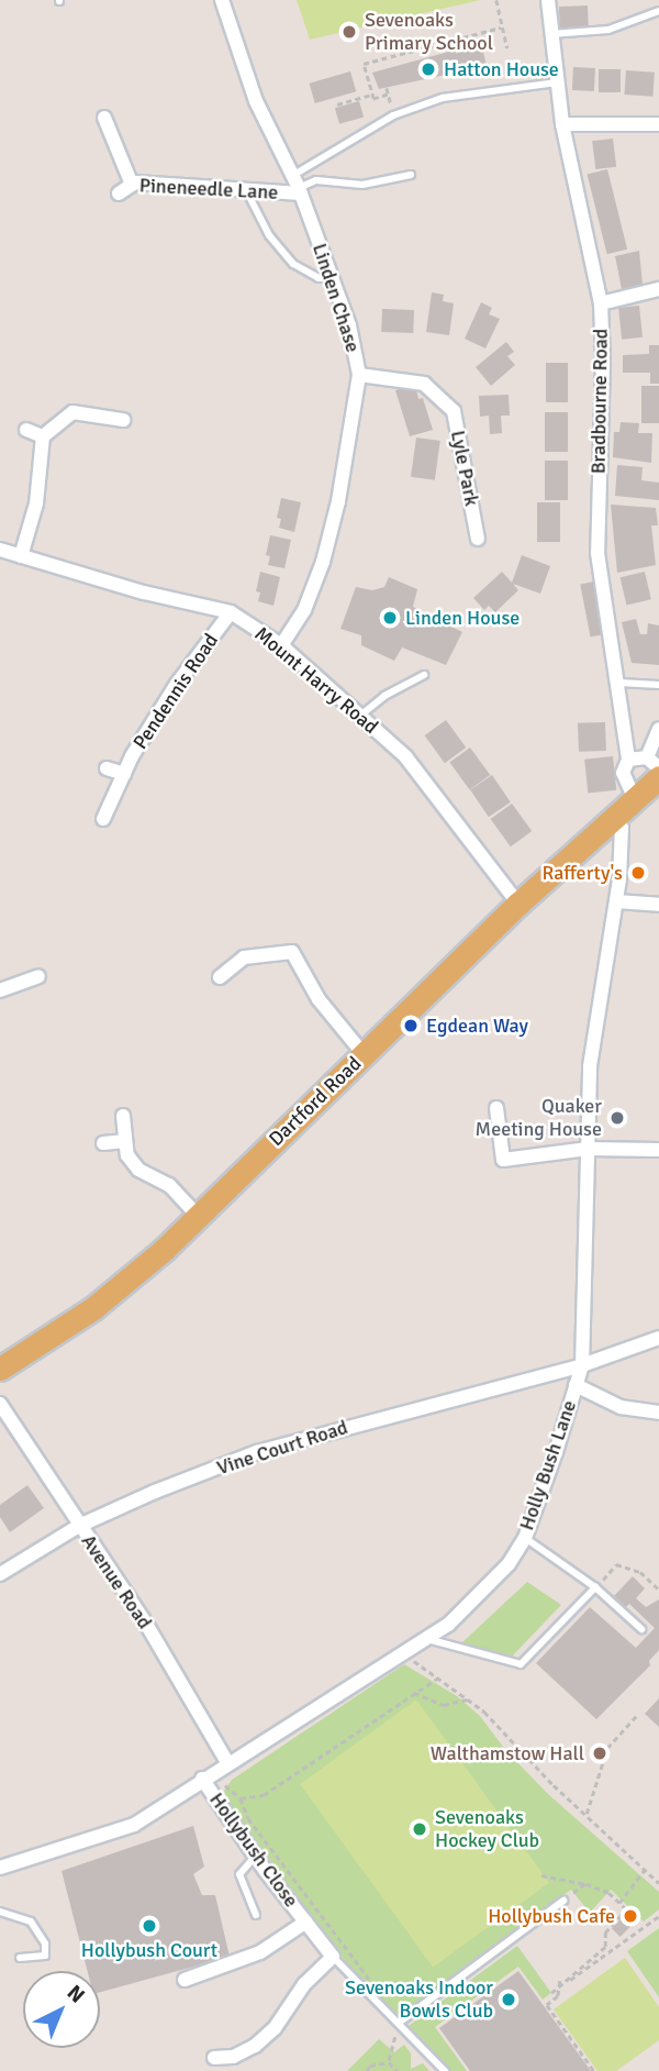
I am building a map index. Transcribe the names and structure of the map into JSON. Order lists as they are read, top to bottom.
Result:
{
  "streets": {
    "main road": ["Dartford Road"],
    "street": [
      "Pineneedle Lane",
      "Linden Chase",
      "Bradbourne Road",
      "Lyle Park",
      "Mount Harry Road",
      "Pendennis Road",
      "Vine Court Road",
      "Holly Bush Lane",
      "Avenue Road",
      "Hollybush Close"
    ]
  },
  "crossings": [
    ["Pineneedle Lane", "Linden Chase"],
    ["Linden Chase", "Lyle Park"],
    ["Linden Chase", "Mount Harry Road"],
    ["Bradbourne Road", "Dartford Road"],
    ["Mount Harry Road", "Pendennis Road"],
    ["Mount Harry Road", "Dartford Road"],
    ["Dartford Road", "Holly Bush Lane"],
    ["Vine Court Road", "Holly Bush Lane"],
    ["Vine Court Road", "Avenue Road"],
    ["Holly Bush Lane", "Avenue Road"],
    ["Holly Bush Lane", "Hollybush Close"]
  ],
  "places": [
    "Sevenoaks Primary School",
    "Hatton House",
    "Linden House",
    "Rafferty's",
    "Egdean Way",
    "Quaker Meeting House",
    "Walthamstow Hall",
    "Sevenoaks Hockey Club",
    "Hollybush Cafe",
    "Hollybush Court",
    "Sevenoaks Indoor Bowls Club"
  ],
  "north": "top right"
}
